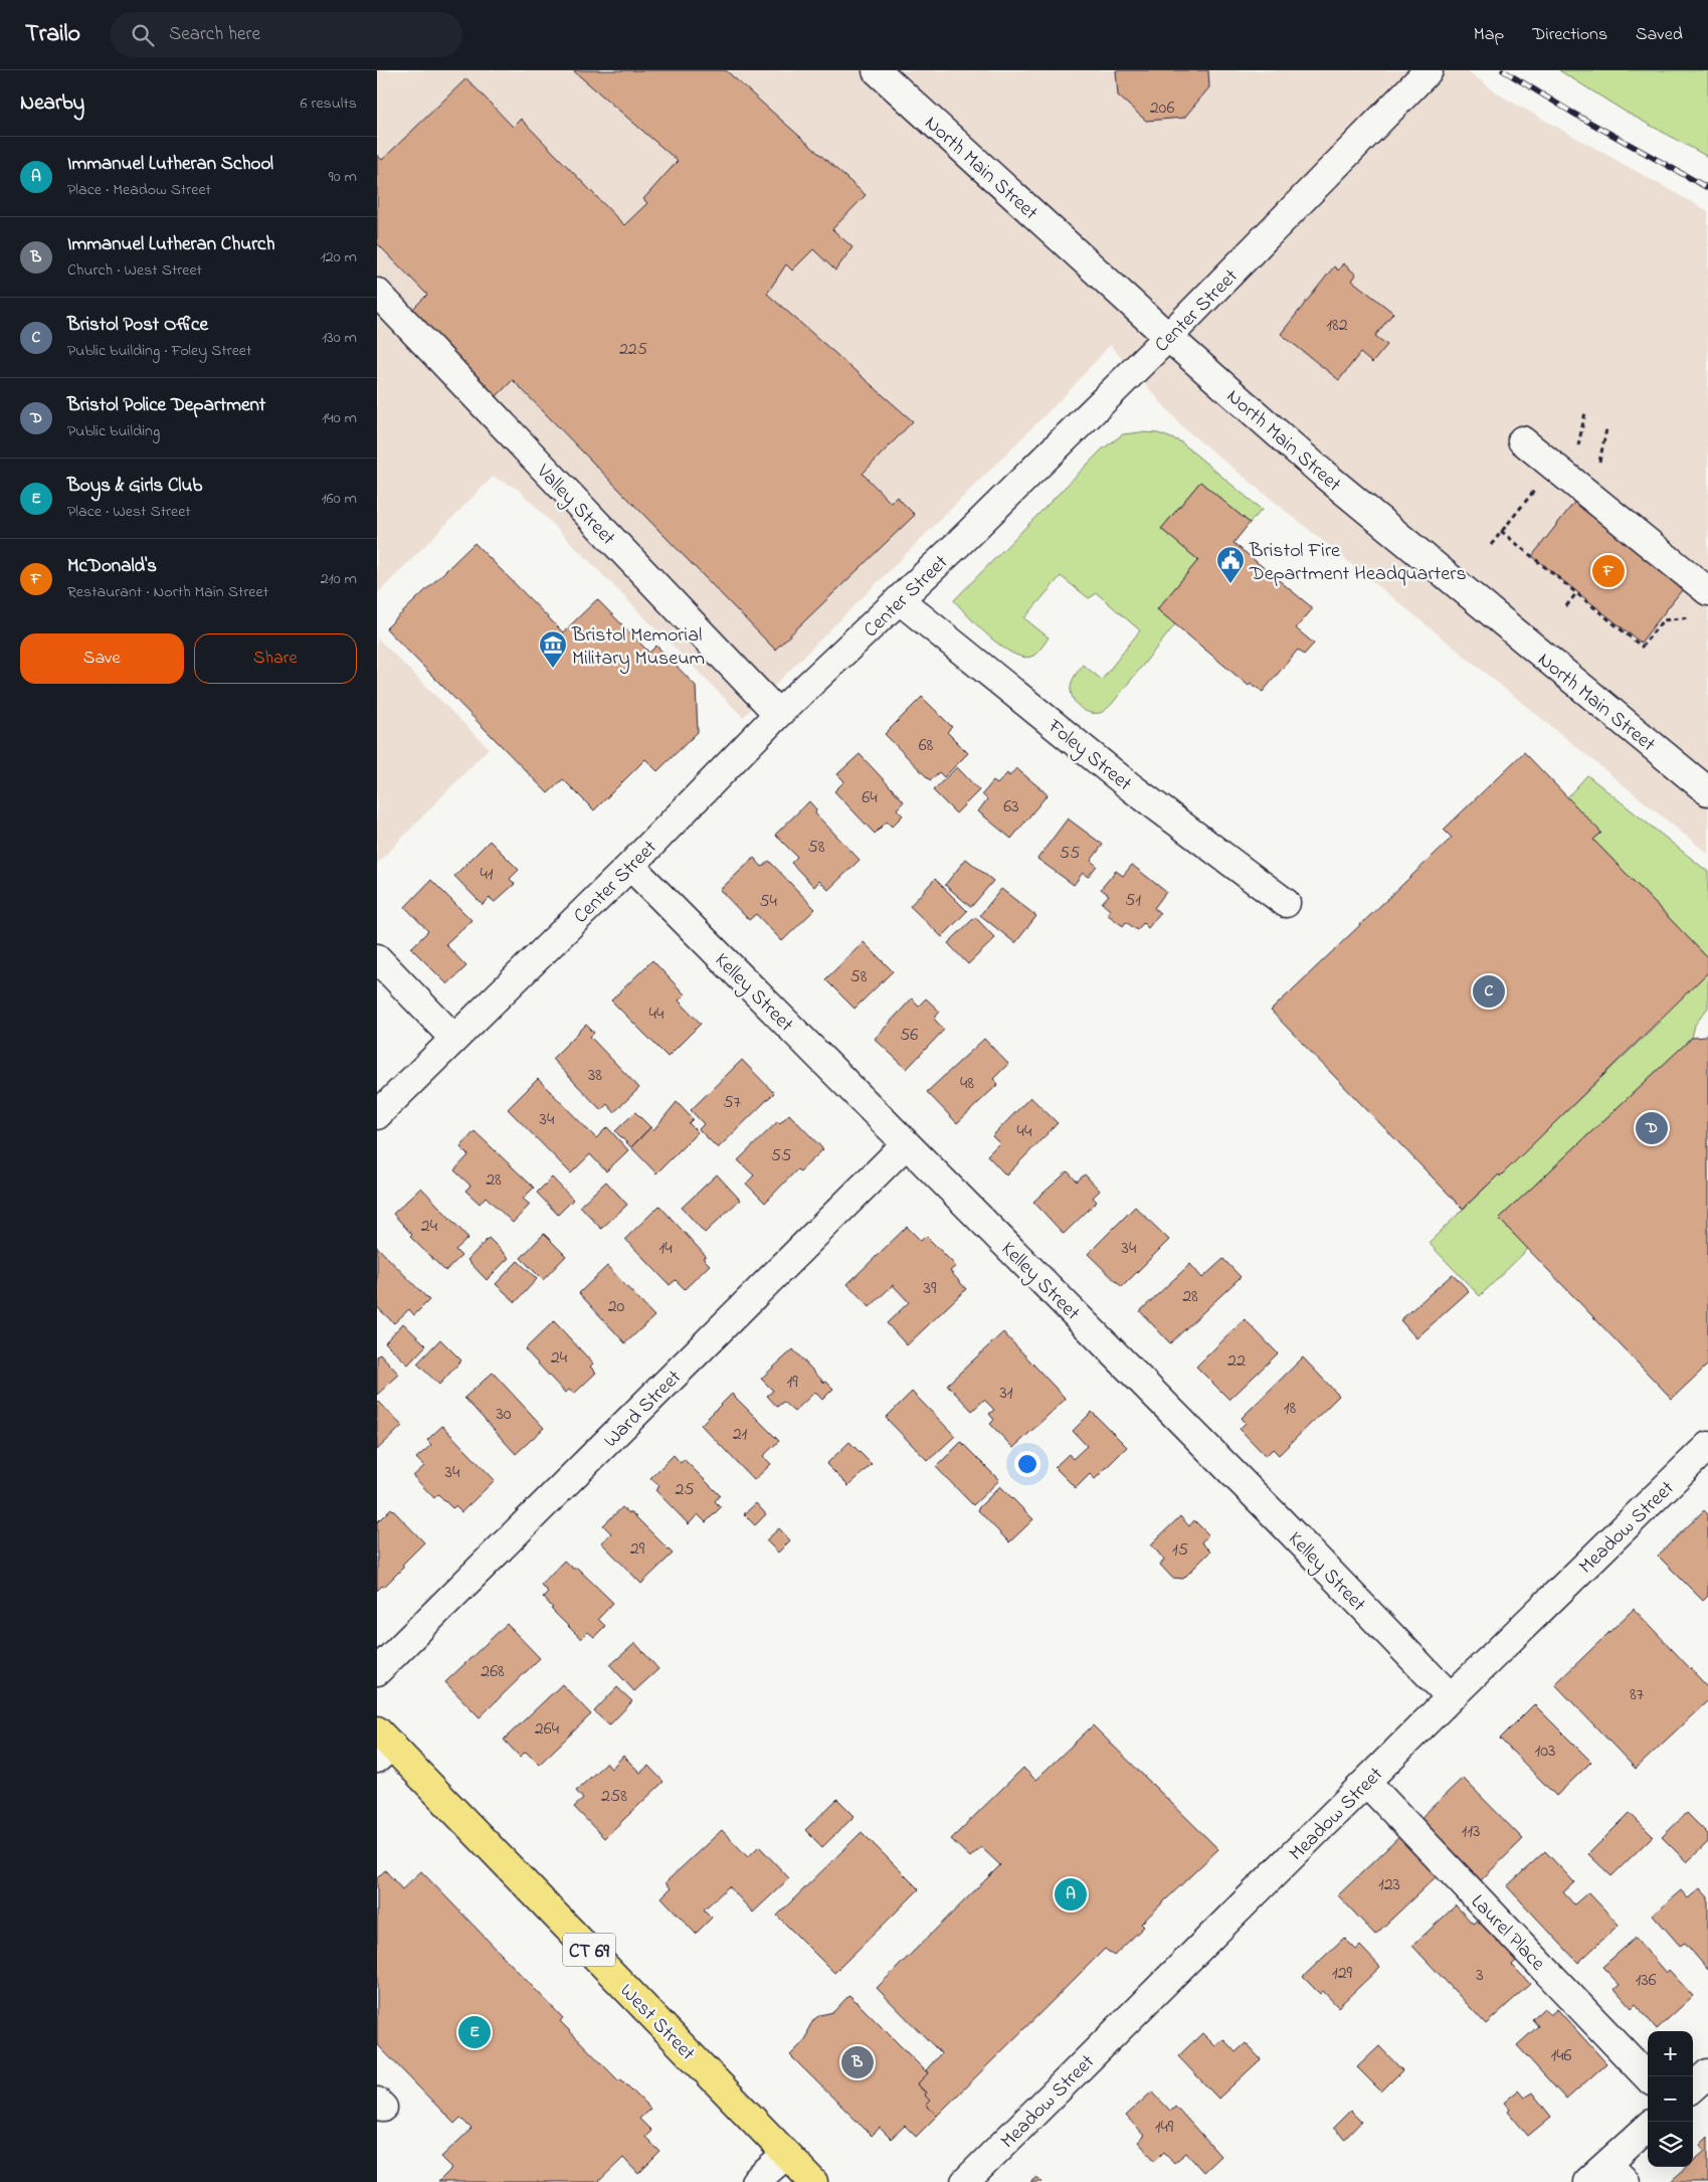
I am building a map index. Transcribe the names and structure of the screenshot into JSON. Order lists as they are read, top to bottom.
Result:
{
  "streets": {
    "main road": ["CT 69", "West Street"],
    "street": [
      "North Main Street",
      "Center Street",
      "Valley Street",
      "Foley Street",
      "Kelley Street",
      "Ward Street",
      "Meadow Street",
      "Laurel Place"
    ]
  },
  "crossings": [
    ["North Main Street", "Center Street"],
    ["Center Street", "Valley Street"],
    ["Center Street", "Foley Street"],
    ["Center Street", "Kelley Street"],
    ["Kelley Street", "Ward Street"],
    ["Kelley Street", "Meadow Street"],
    ["Meadow Street", "Laurel Place"]
  ],
  "places": {
    "public building": ["Bristol Fire Department Headquarters"],
    "museum": ["Bristol Memorial Military Museum"]
  },
  "house_numbers": [
    "206",
    "182",
    "225",
    "68",
    "64",
    "63",
    "58",
    "55",
    "41",
    "51",
    "54",
    "58",
    "44",
    "56",
    "38",
    "48",
    "57",
    "34",
    "44",
    "55",
    "28",
    "24",
    "14",
    "34",
    "39",
    "28",
    "20",
    "24",
    "22",
    "19",
    "31",
    "18",
    "30",
    "21",
    "34",
    "25",
    "29",
    "15",
    "268",
    "87",
    "264",
    "103",
    "258",
    "113",
    "123",
    "129",
    "3",
    "136",
    "146",
    "149"
  ],
  "page": {
    "header": "Trailo",
    "search": "Search here",
    "nav": ["Map", "Directions", "Saved"],
    "heading": ["Nearby", "6 results"],
    "list": [
      {
        "mark": "A",
        "name": "Immanuel Lutheran School",
        "note": "Place · Meadow Street",
        "value": "90 m"
      },
      {
        "mark": "B",
        "name": "Immanuel Lutheran Church",
        "note": "Church · West Street",
        "value": "120 m"
      },
      {
        "mark": "C",
        "name": "Bristol Post Office",
        "note": "Public building · Foley Street",
        "value": "130 m"
      },
      {
        "mark": "D",
        "name": "Bristol Police Department",
        "note": "Public building",
        "value": "140 m"
      },
      {
        "mark": "E",
        "name": "Boys & Girls Club",
        "note": "Place · West Street",
        "value": "160 m"
      },
      {
        "mark": "F",
        "name": "McDonald's",
        "note": "Restaurant · North Main Street",
        "value": "210 m"
      }
    ],
    "pins": [
      "F",
      "C",
      "D",
      "A",
      "E",
      "B"
    ],
    "buttons": ["Save", "Share"],
    "map_buttons": ["+", "−"]
  }
}
